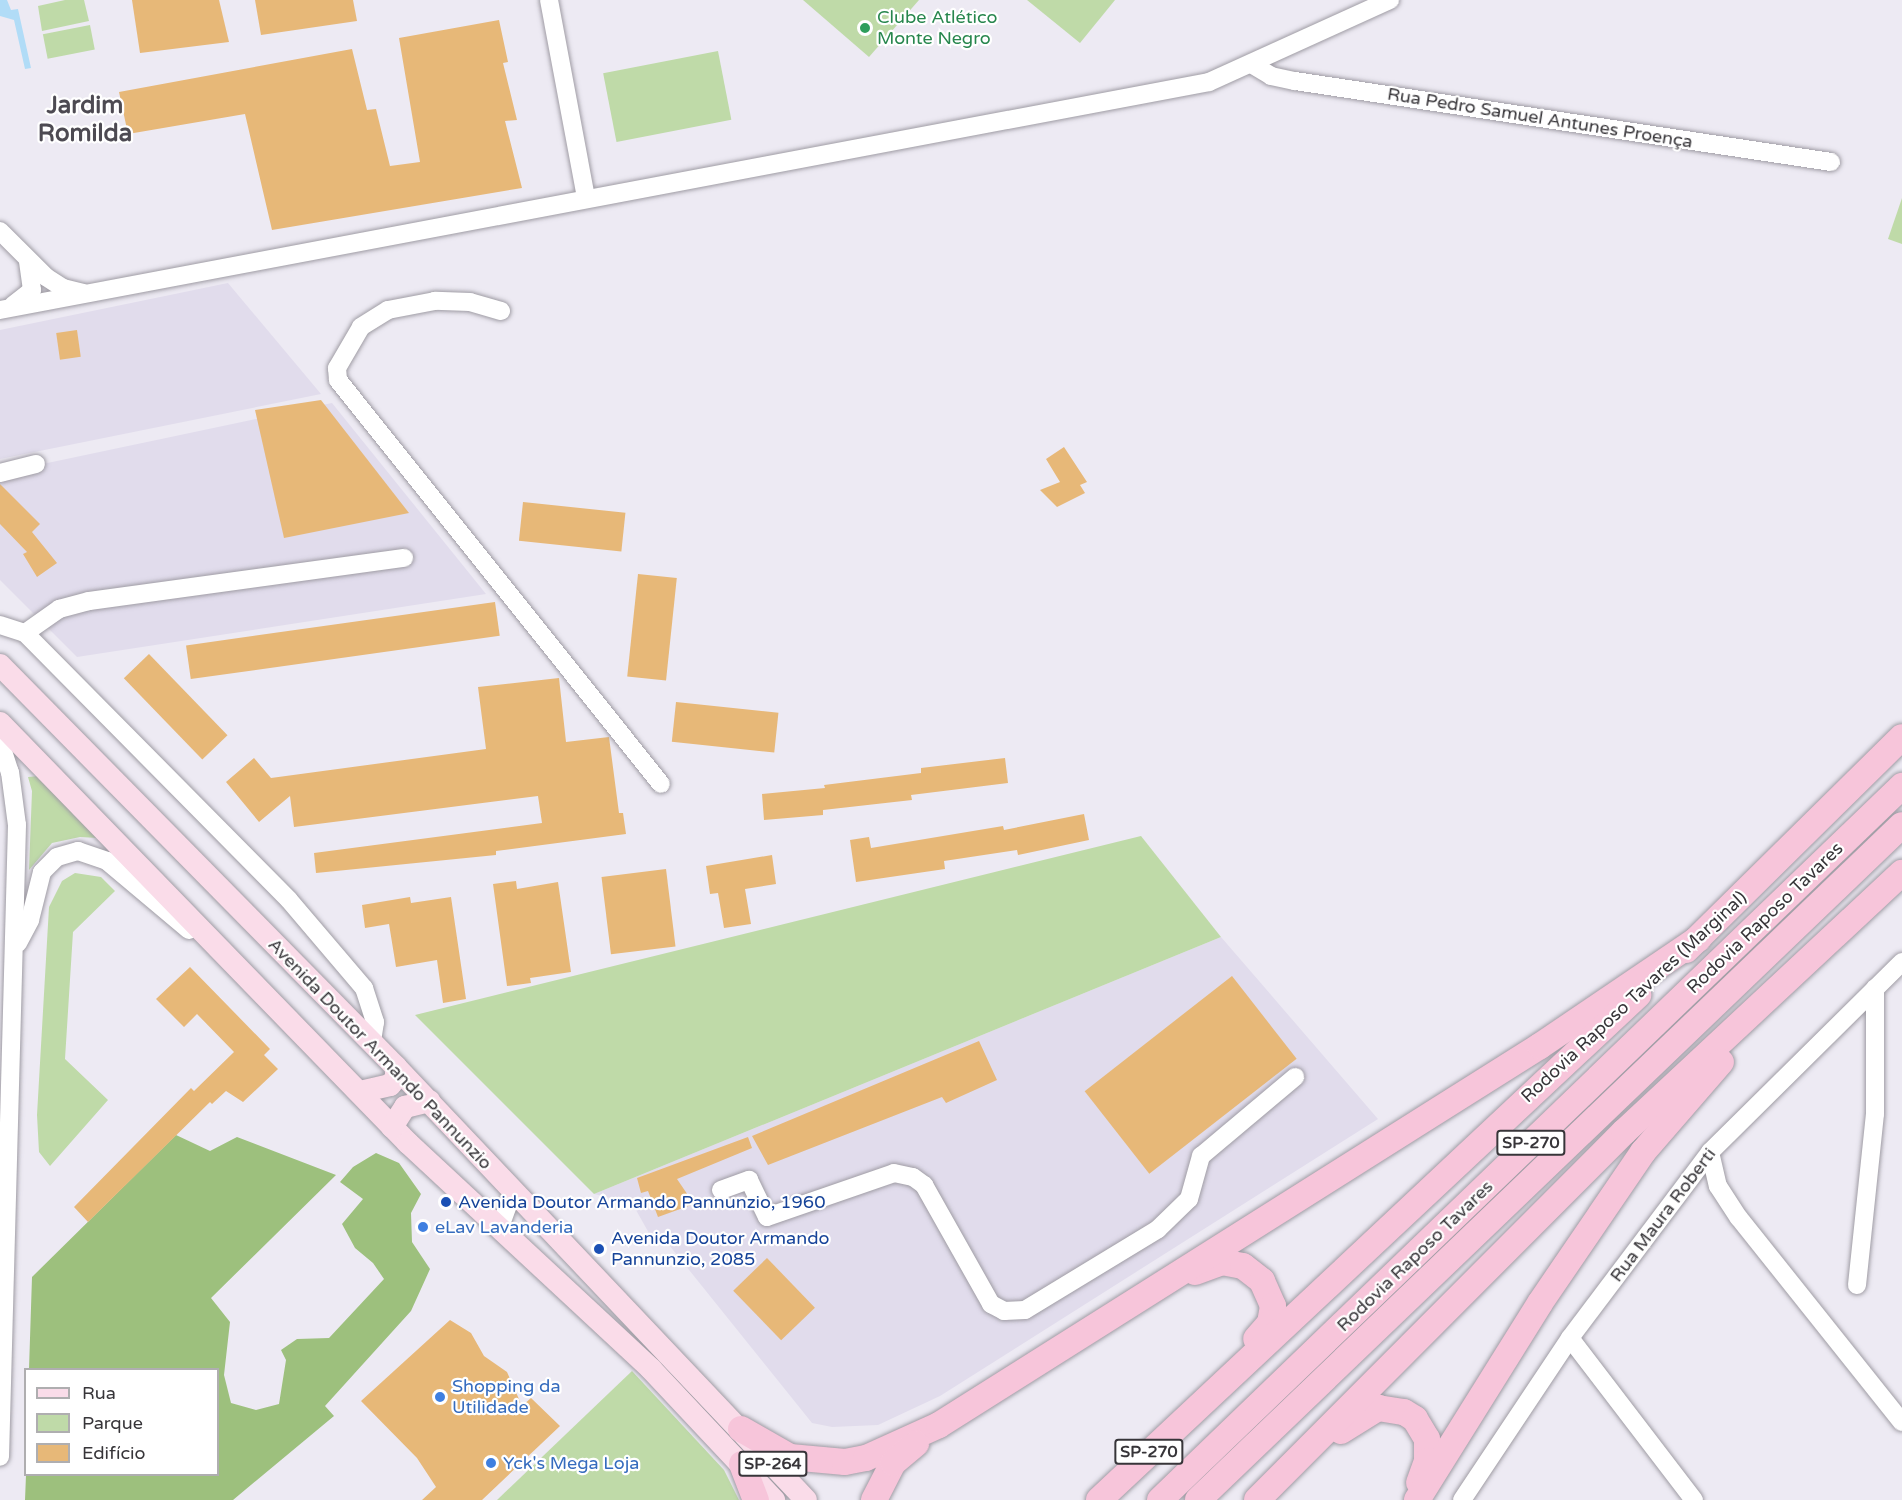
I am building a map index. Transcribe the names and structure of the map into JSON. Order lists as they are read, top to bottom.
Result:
{
  "streets": {
    "highway": ["Rodovia Raposo Tavares", "Rodovia Raposo Tavares (Marginal)", "SP-270"],
    "main road": ["Avenida Doutor Armando Pannunzio", "SP-264"],
    "street": ["Rua Pedro Samuel Antunes Proença", "Rua Maura Roberti"]
  },
  "districts": ["Jardim Romilda"],
  "places": [
    "Clube Atlético Monte Negro",
    "Avenida Doutor Armando Pannunzio, 1960",
    "eLav Lavanderia",
    "Avenida Doutor Armando Pannunzio, 2085",
    "Shopping da Utilidade",
    "Yck's Mega Loja"
  ],
  "legend": ["Rua", "Parque", "Edifício"]
}
